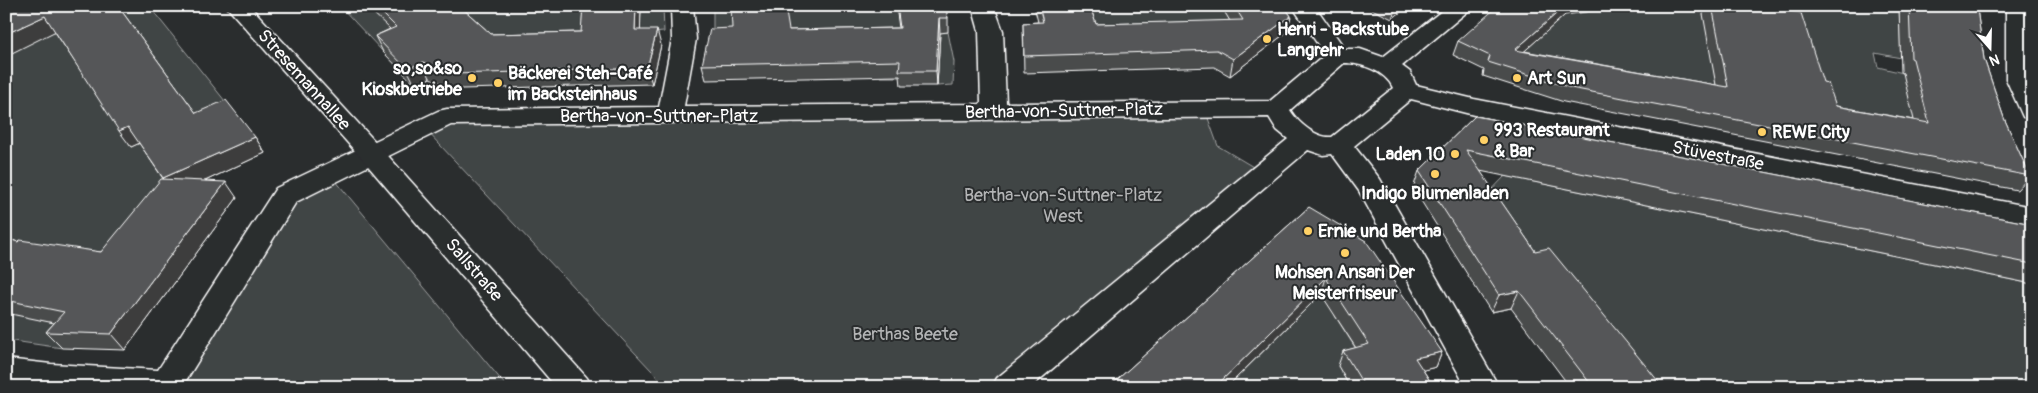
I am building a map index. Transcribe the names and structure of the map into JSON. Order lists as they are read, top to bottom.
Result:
{
  "streets": {
    "street": [
      "Stresemannallee",
      "Bertha-von-Suttner-Platz",
      "Stüvestraße",
      "Sallstraße"
    ]
  },
  "crossings": [
    ["Stresemannallee", "Bertha-von-Suttner-Platz"],
    ["Stresemannallee", "Sallstraße"],
    ["Bertha-von-Suttner-Platz", "Sallstraße"]
  ],
  "parks": ["Bertha-von-Suttner-Platz West", "Berthas Beete"],
  "places": [
    "Henri - Backstube Langrehr",
    "so,so&so Kioskbetriebe",
    "Art Sun",
    "Bäckerei Steh-Café im Backsteinhaus",
    "REWE City",
    "993 Restaurant & Bar",
    "Laden 10",
    "Indigo Blumenladen",
    "Ernie und Bertha",
    "Mohsen Ansari Der Meisterfriseur"
  ],
  "north": "bottom"
}
